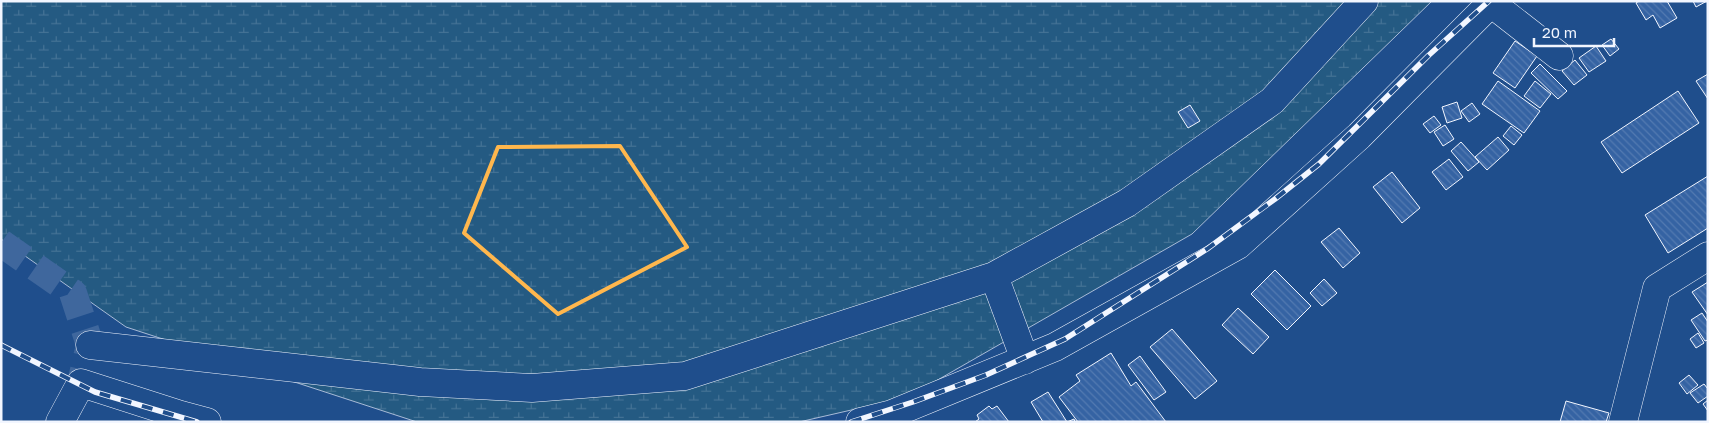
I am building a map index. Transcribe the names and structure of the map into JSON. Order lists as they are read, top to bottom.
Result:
{
  "scale_bar": "20 m"
}
